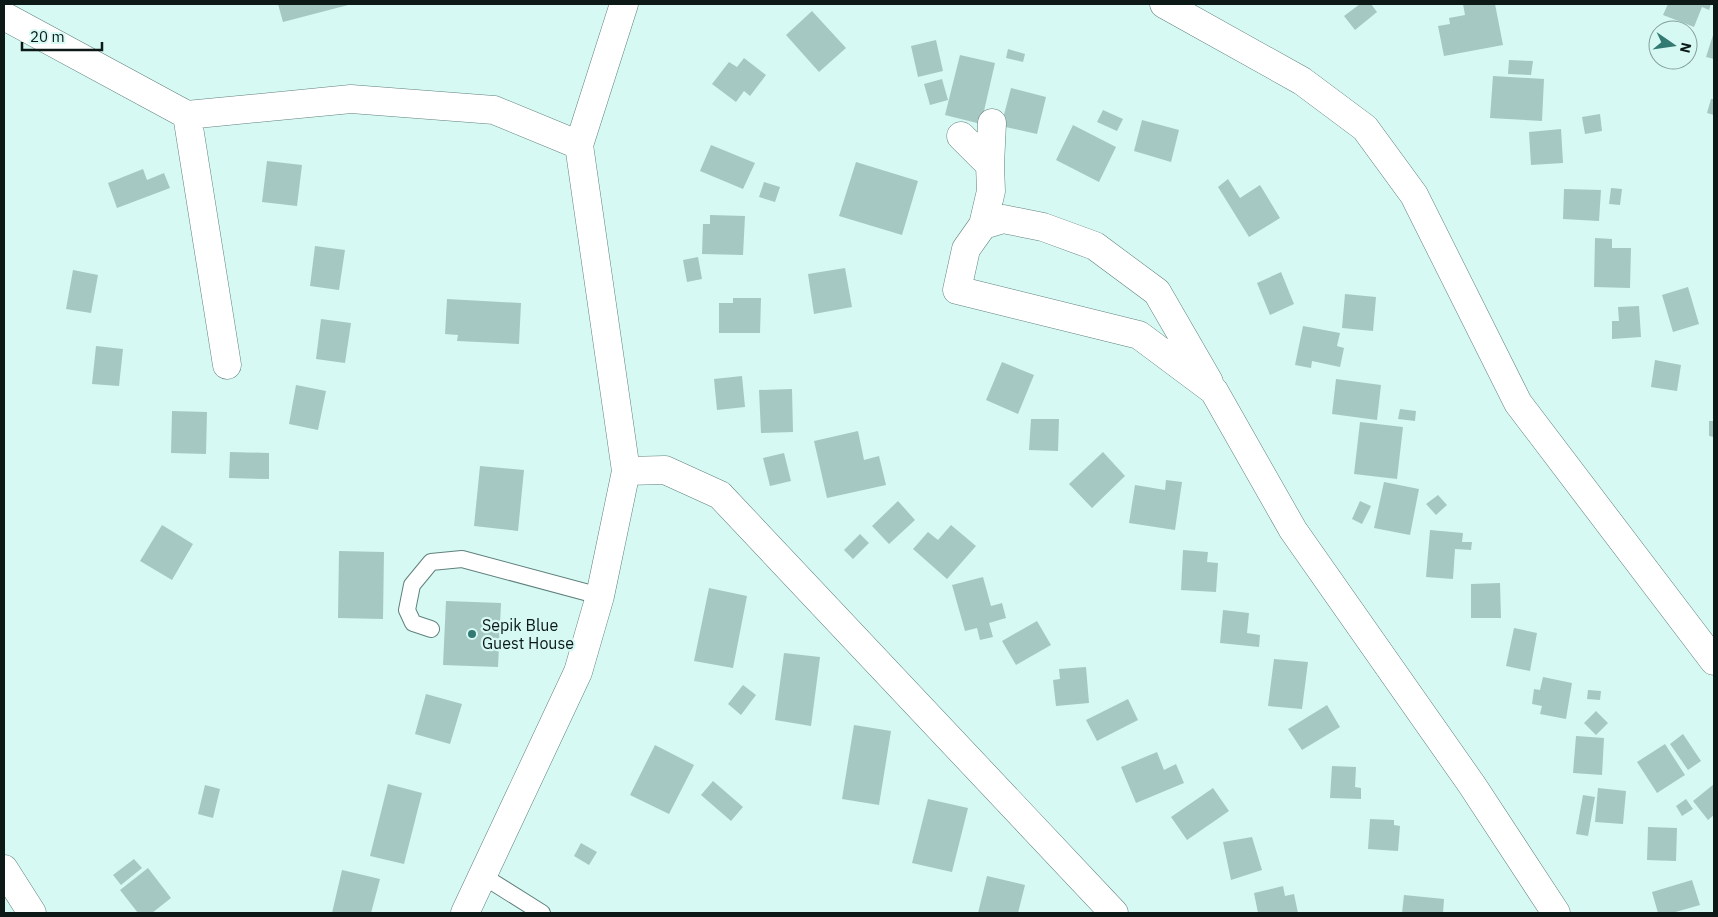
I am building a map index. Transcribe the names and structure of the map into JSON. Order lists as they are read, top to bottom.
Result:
{
  "places": ["Sepik Blue Guest House"],
  "scale_bar": "20 m",
  "north": "right"
}
